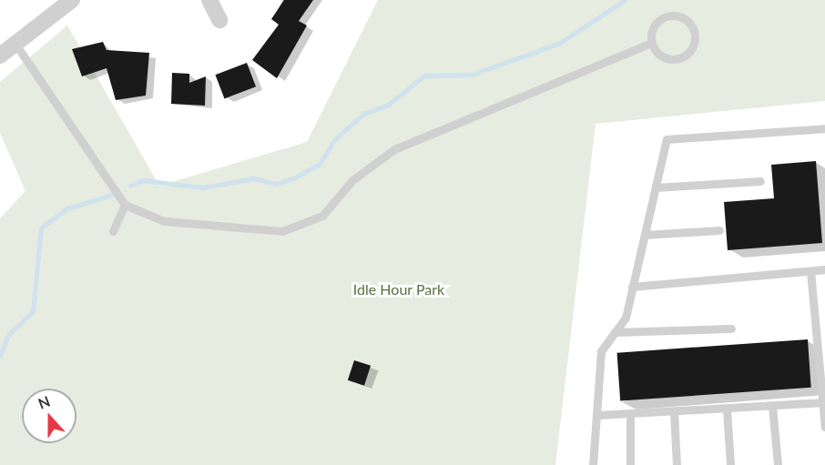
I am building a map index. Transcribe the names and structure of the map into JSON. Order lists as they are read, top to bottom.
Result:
{
  "parks": ["Idle Hour Park"],
  "north": "top"
}
